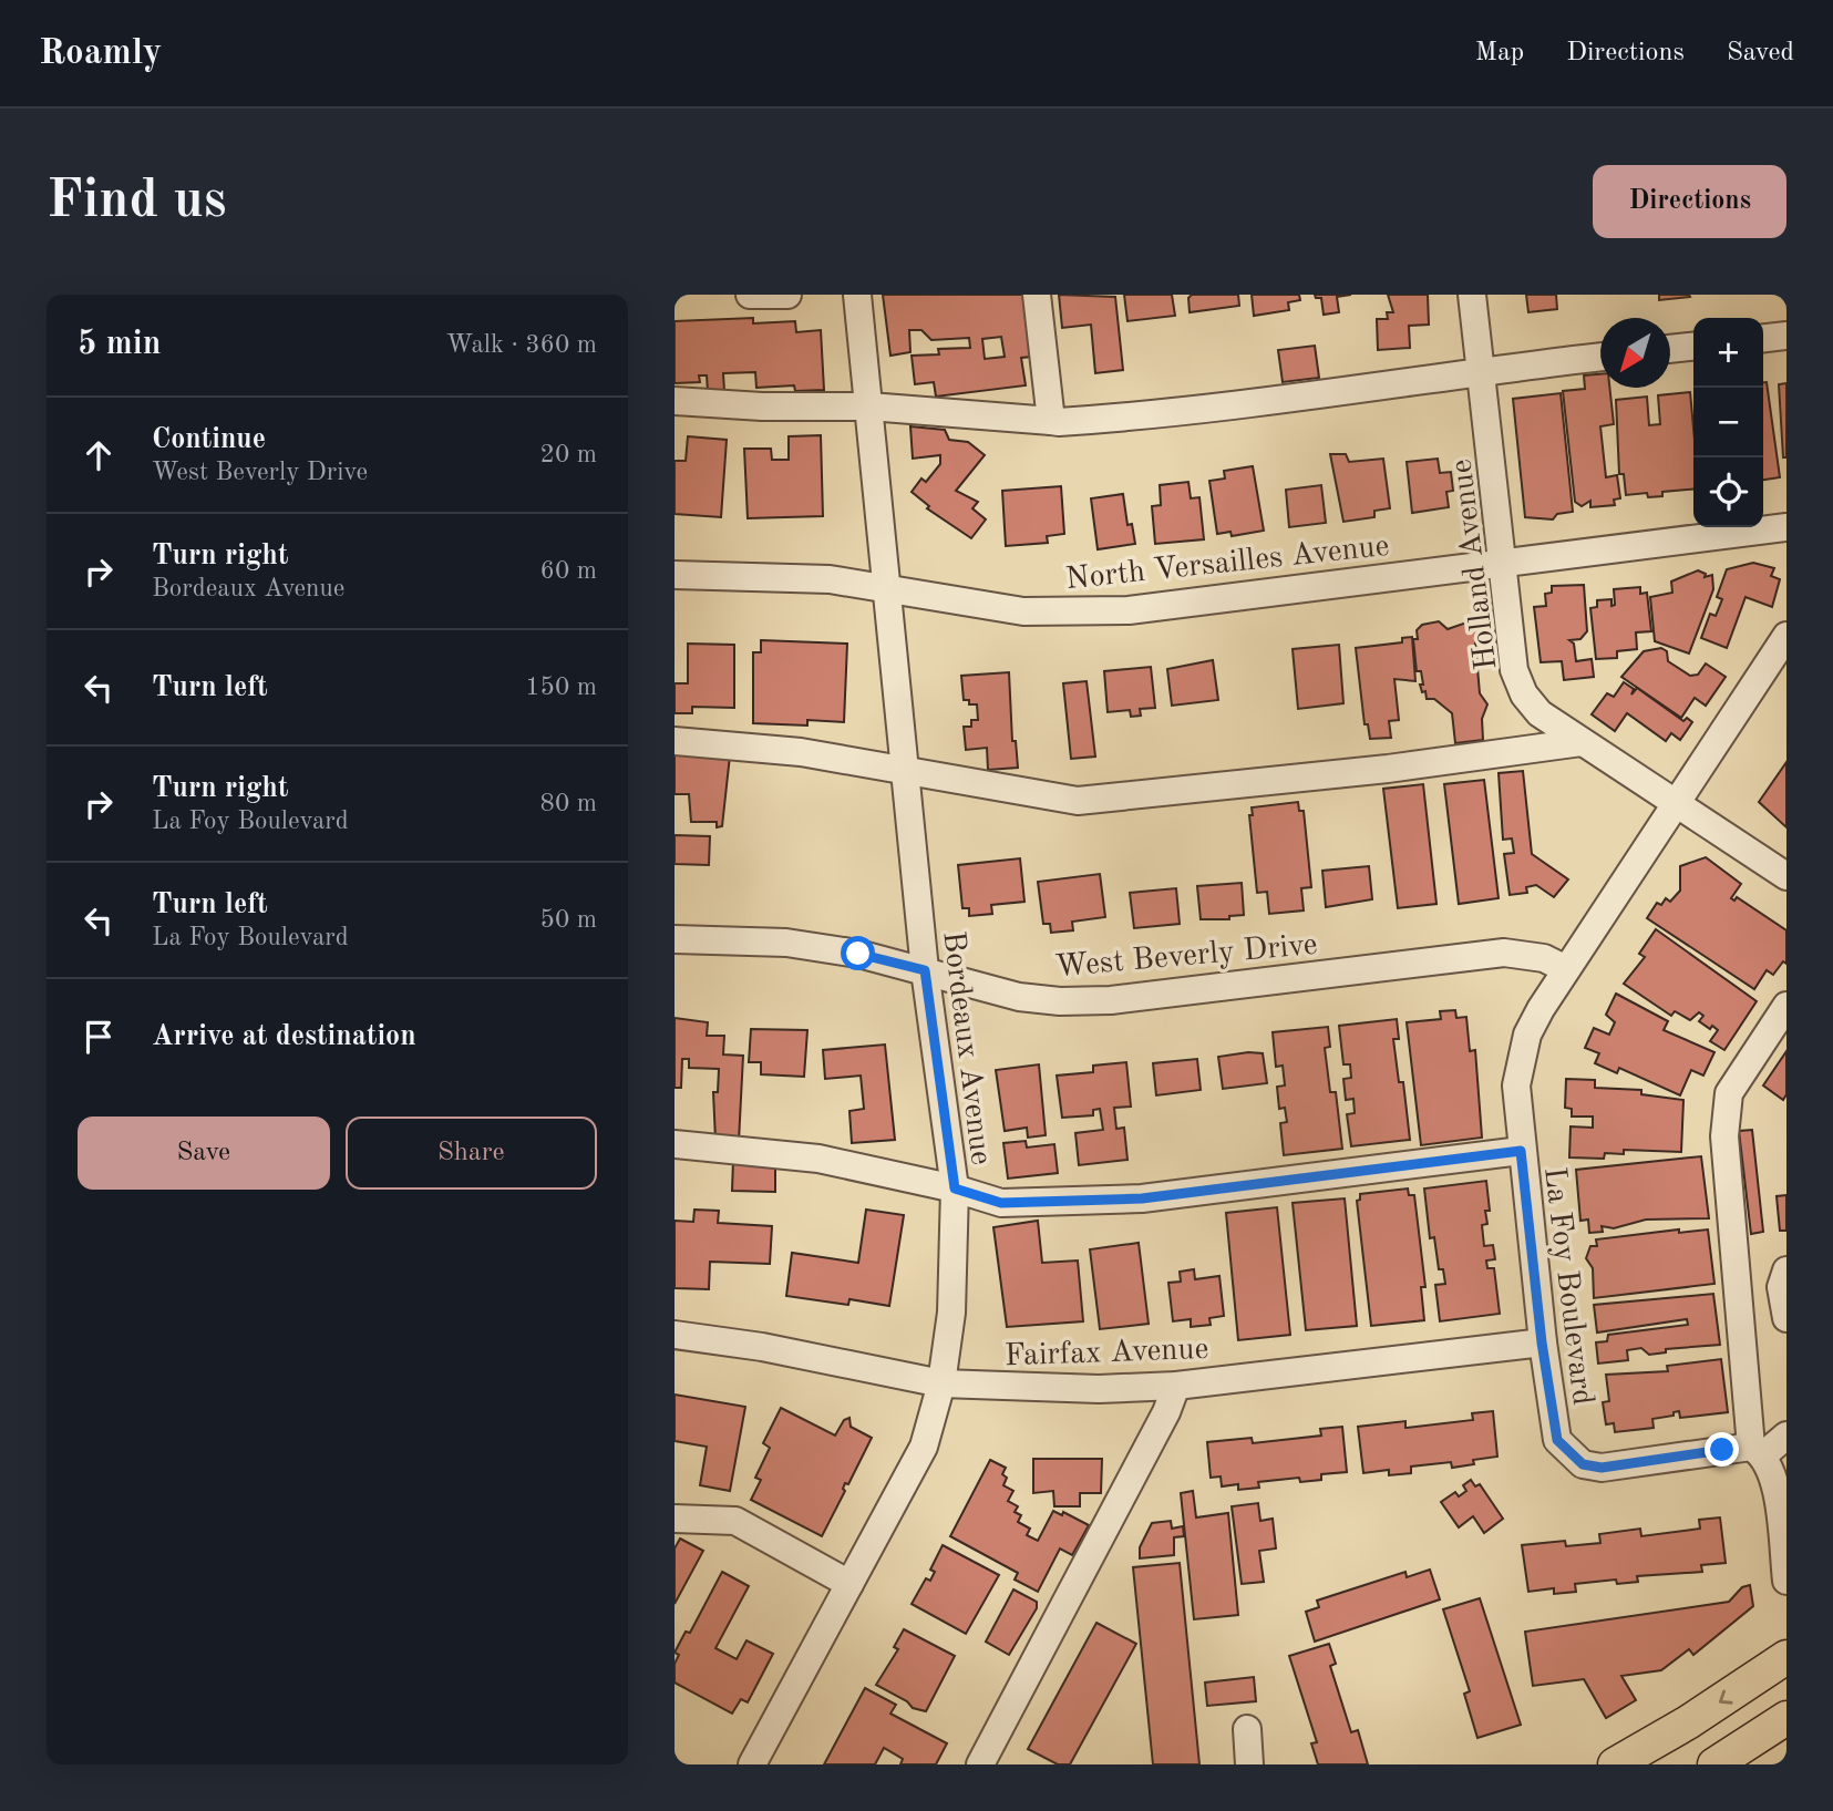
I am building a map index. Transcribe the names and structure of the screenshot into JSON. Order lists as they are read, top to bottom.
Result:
{
  "streets": {
    "street": [
      "North Versailles Avenue",
      "Holland Avenue",
      "West Beverly Drive",
      "Bordeaux Avenue",
      "La Foy Boulevard",
      "Fairfax Avenue"
    ]
  },
  "crossings": [
    ["North Versailles Avenue", "Holland Avenue"],
    ["North Versailles Avenue", "Bordeaux Avenue"],
    ["Holland Avenue", "La Foy Boulevard"],
    ["West Beverly Drive", "Bordeaux Avenue"],
    ["West Beverly Drive", "La Foy Boulevard"],
    ["Bordeaux Avenue", "Fairfax Avenue"],
    ["La Foy Boulevard", "Fairfax Avenue"]
  ],
  "north": "bottom left",
  "page": {
    "header": "Roamly",
    "nav": ["Map", "Directions", "Saved"],
    "buttons": [
      "Directions",
      ["Save", "Share"]
    ],
    "title": "Find us",
    "heading": ["5 min", "Walk · 360 m"],
    "map_buttons": ["+", "−"],
    "list": [
      ["Continue", "West Beverly Drive", "20 m"],
      ["Turn right", "Bordeaux Avenue", "60 m"],
      ["Turn left", "150 m"],
      ["Turn right", "La Foy Boulevard", "80 m"],
      ["Turn left", "La Foy Boulevard", "50 m"],
      "Arrive at destination"
    ]
  }
}
